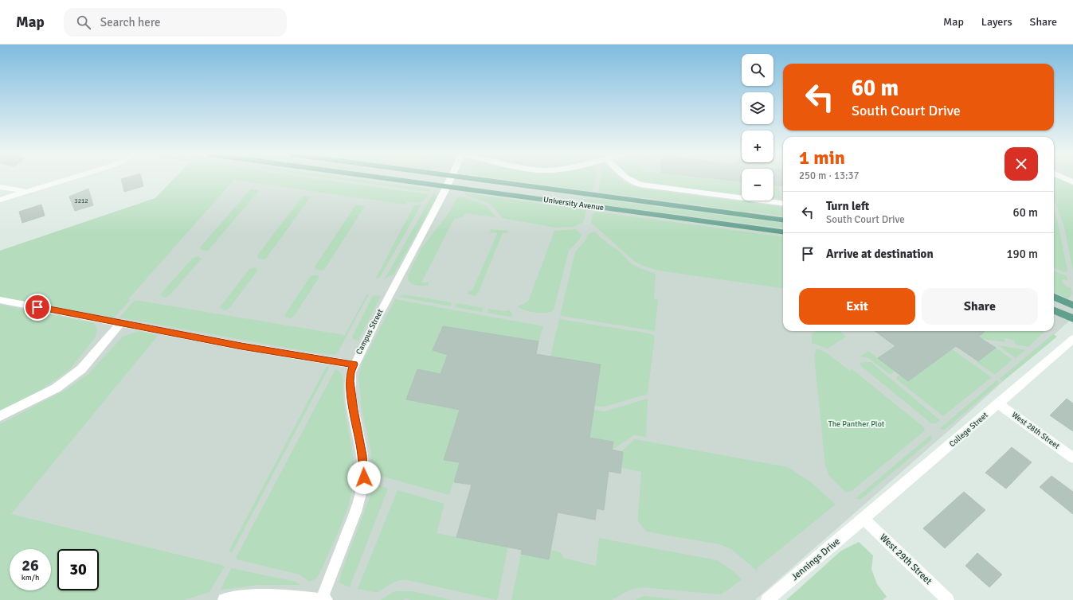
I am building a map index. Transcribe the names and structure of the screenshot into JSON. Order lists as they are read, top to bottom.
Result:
{
  "streets": {
    "main road": ["University Avenue"],
    "street": [
      "Campus Street",
      "College Street",
      "West 28th Street",
      "Jennings Drive",
      "West 29th Street"
    ]
  },
  "crossings": [
    ["University Avenue", "Campus Street"],
    ["College Street", "West 28th Street"],
    ["College Street", "Jennings Drive"],
    ["College Street", "West 29th Street"],
    ["Jennings Drive", "West 29th Street"]
  ],
  "parks": ["The Panther Plot"],
  "house_numbers": ["3212"],
  "page": {
    "header": "Map",
    "search": "Search here",
    "nav": ["Map", "Layers", "Share"],
    "map_buttons": ["+", "−"],
    "turn": ["60 m", "South Court Drive"],
    "heading": ["1 min", "250 m · 13:37"],
    "list": [
      {
        "name": "Turn left",
        "note": "South Court Drive",
        "value": "60 m"
      },
      {
        "name": "Arrive at destination",
        "value": "190 m"
      }
    ],
    "buttons": ["Exit", "Share"],
    "speed": "26 km/h",
    "limit": "30"
  }
}
